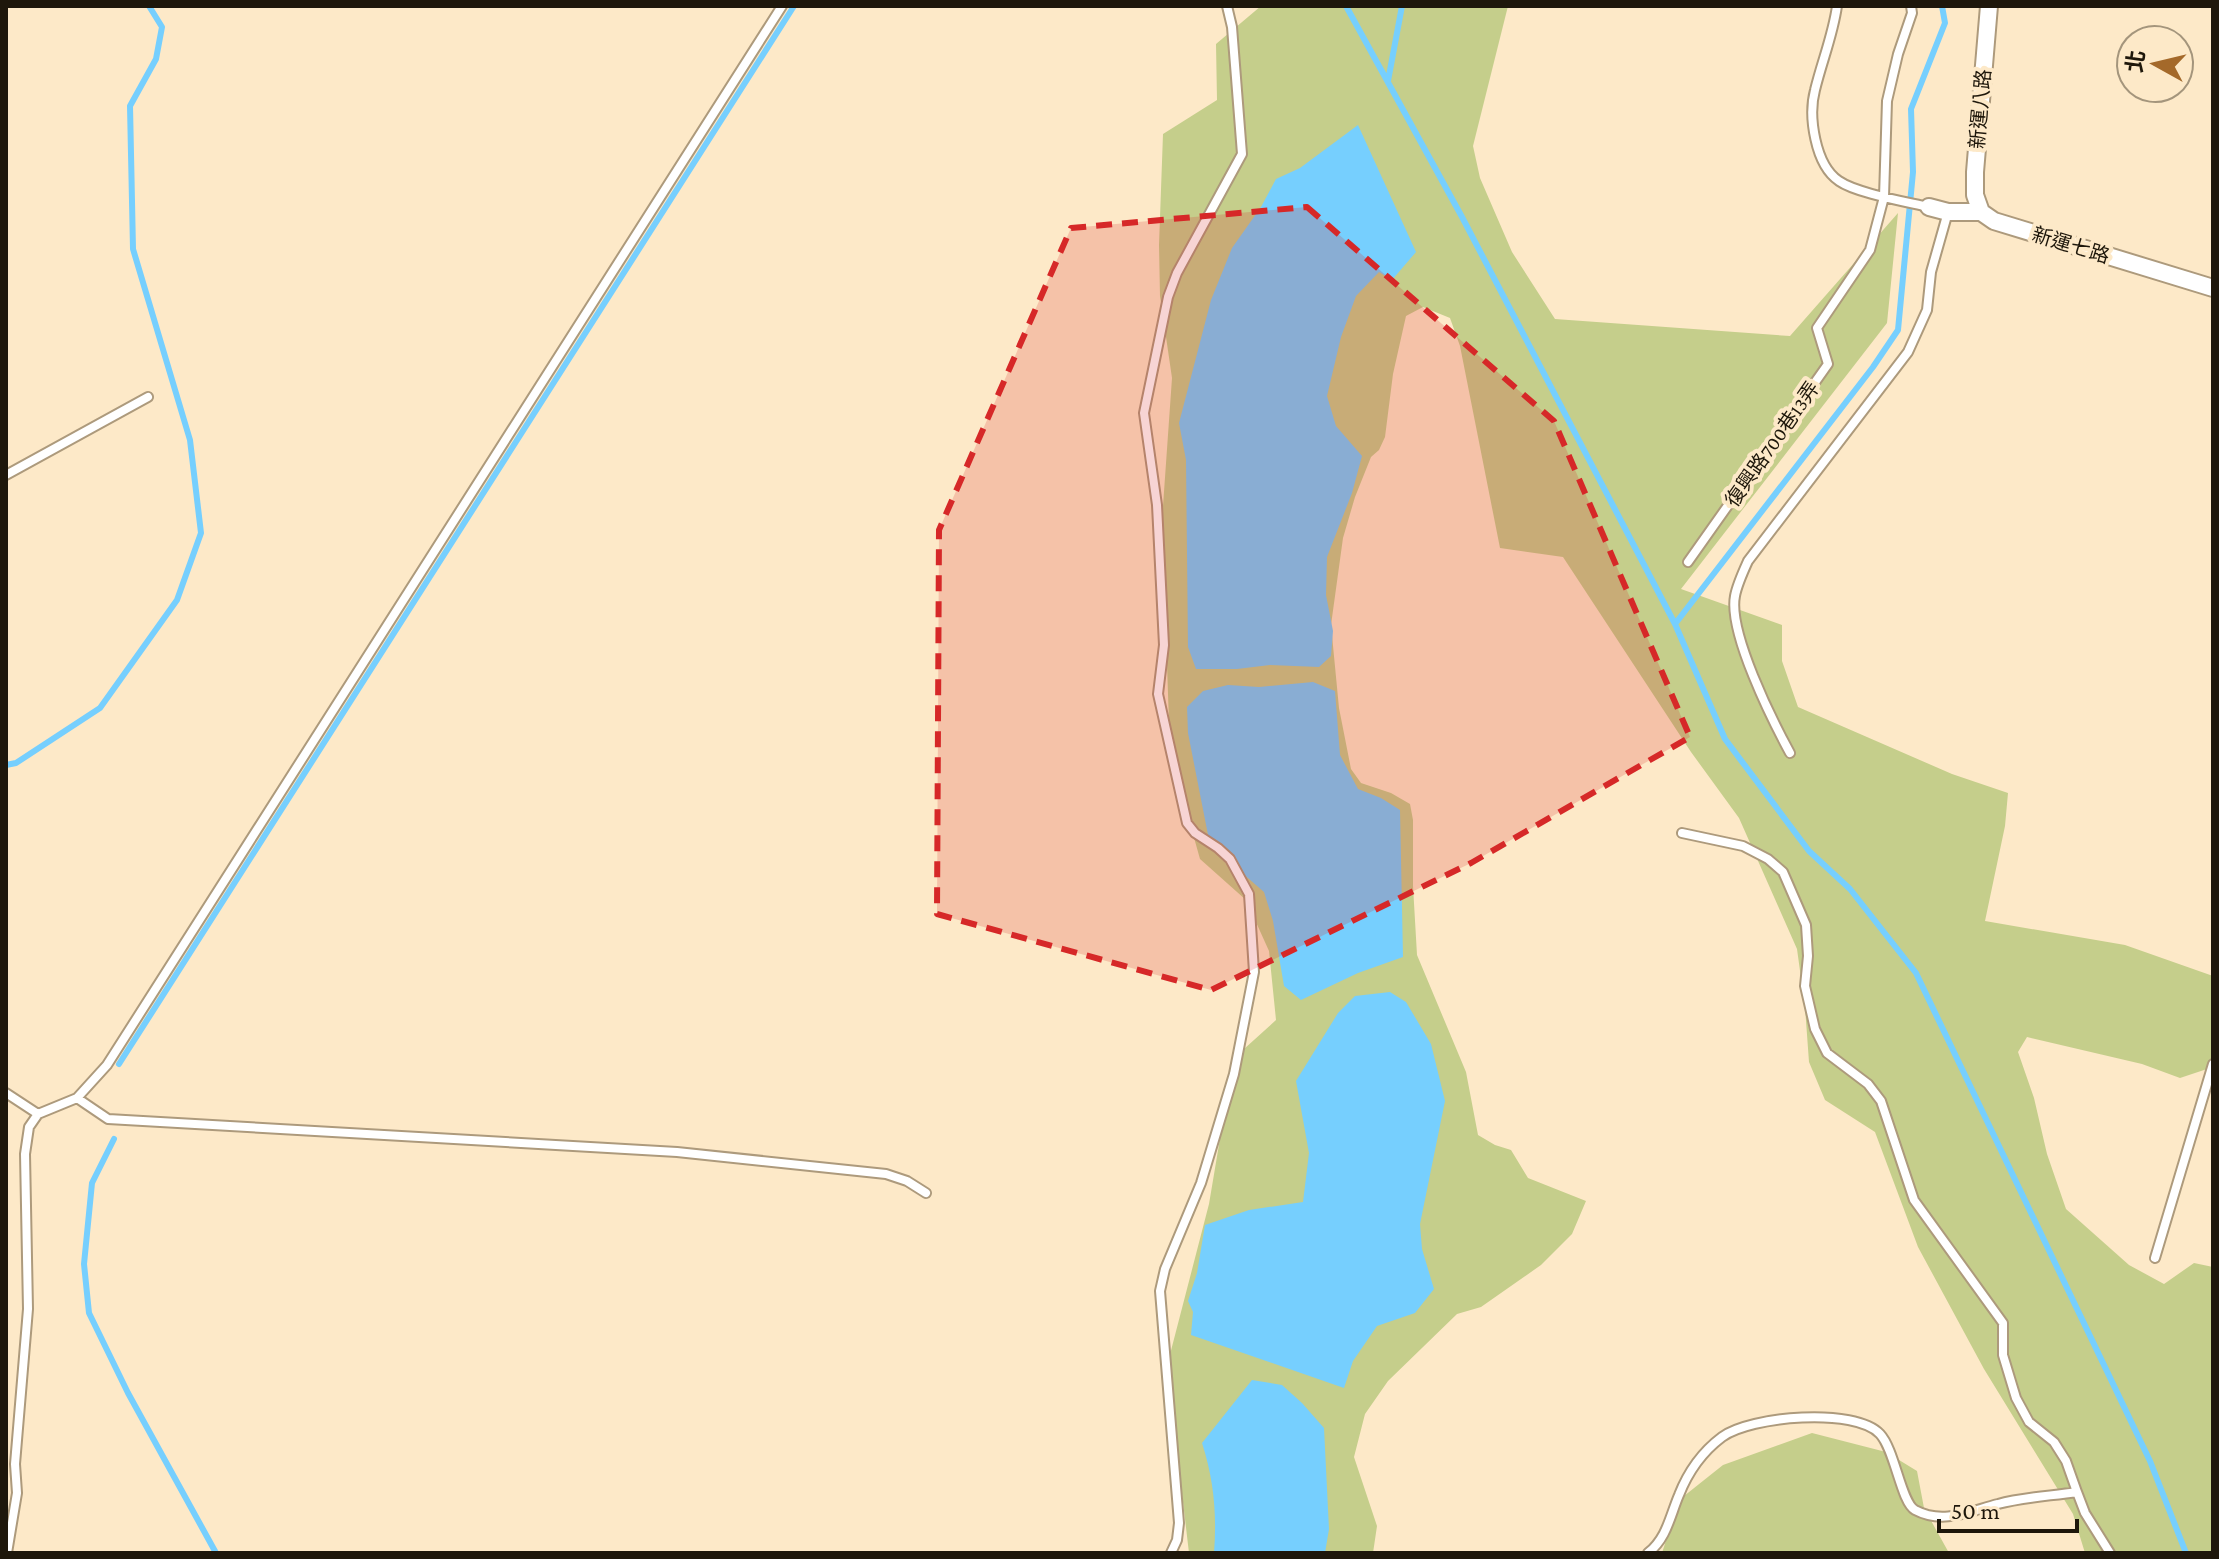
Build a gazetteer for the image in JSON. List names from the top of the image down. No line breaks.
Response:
{"streets":{"street":["新運八路","新運七路"],"lane":["復興路700巷13弄"]},"crossings":[["新運八路","新運七路"]],"scale_bar":"50 m","north":"left"}
